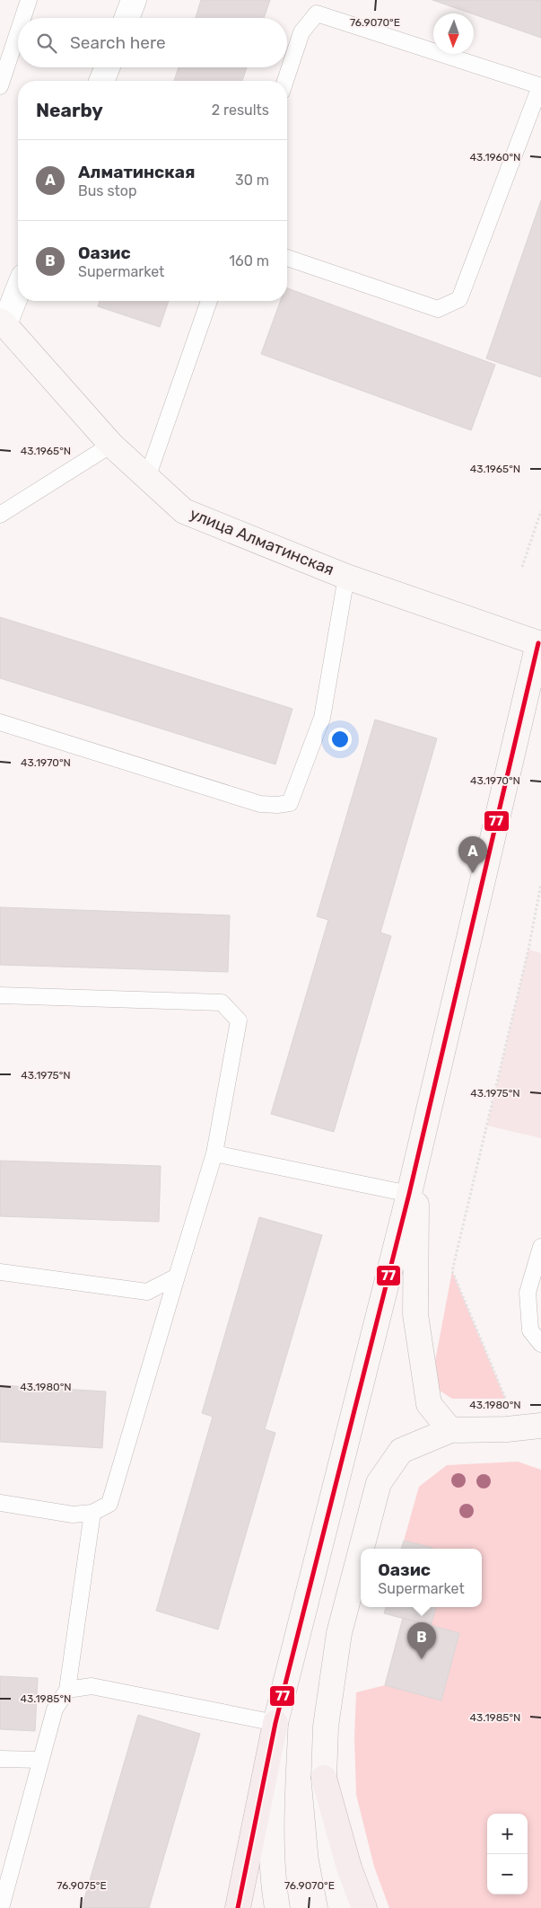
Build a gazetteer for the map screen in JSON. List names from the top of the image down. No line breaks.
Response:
{"streets":{"street":["улица Алматинская"]},"lines":["transit line 77"],"north":"bottom","page":{"search":"Search here","heading":["Nearby","2 results"],"list":[{"mark":"A","name":"Алматинская","note":"Bus stop","value":"30 m"},{"mark":"B","name":"Оазис","note":"Supermarket","value":"160 m"}],"pins":["A","B"],"popup":["Оазис","Supermarket"],"map_buttons":["+","−"]},"coordinates":["76.9070°E","43.1960°N","43.1965°N","43.1970°N","43.1975°N","43.1980°N","43.1985°N","76.9075°E"]}
